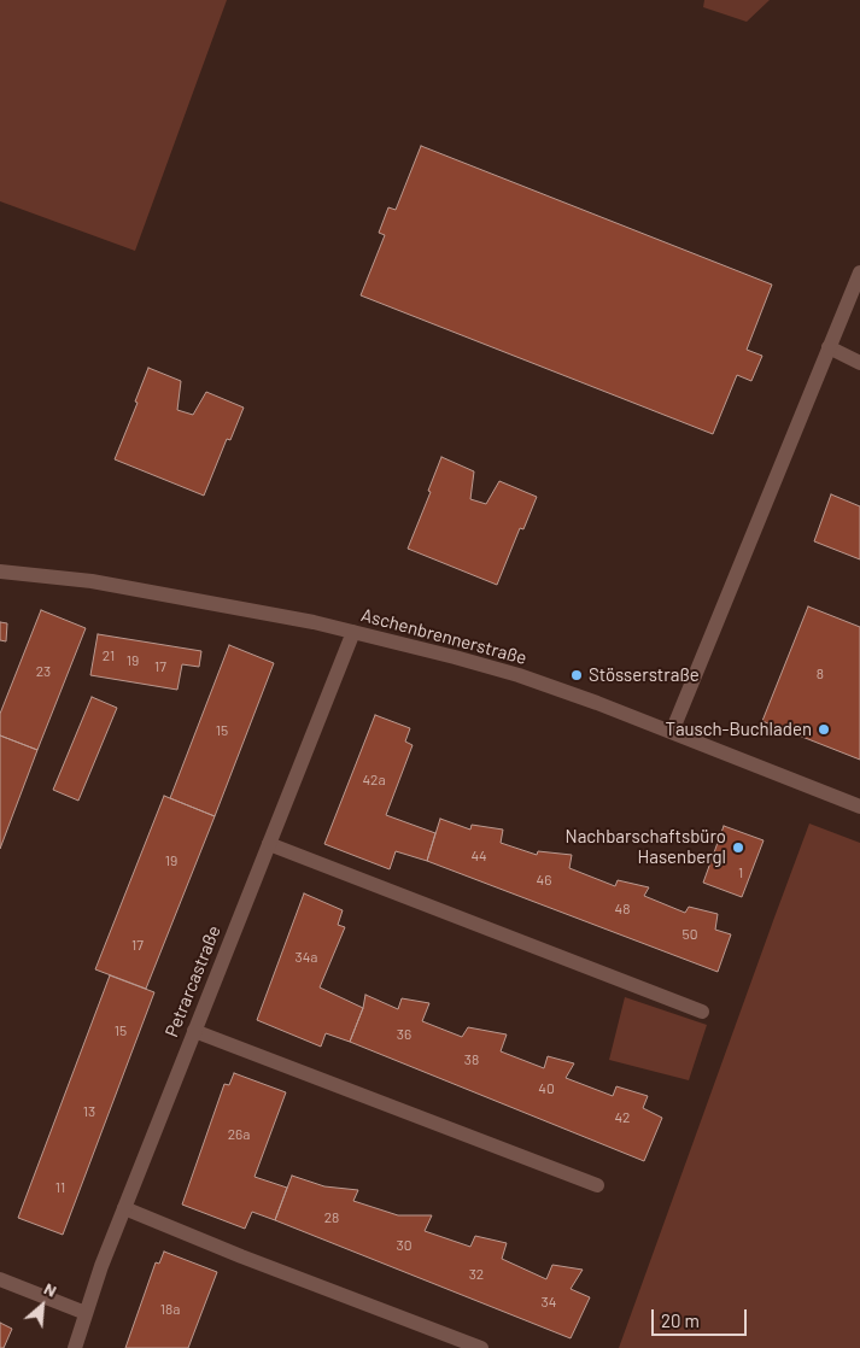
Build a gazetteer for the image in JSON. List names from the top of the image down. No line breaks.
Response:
{"streets":{"street":["Aschenbrennerstraße","Petrarcastraße"]},"crossings":[["Aschenbrennerstraße","Petrarcastraße"]],"places":["Stösserstraße","Tausch-Buchladen","Nachbarschaftsbüro Hasenbergl"],"house_numbers":["21","19","17","23","8","15","42a","44","19","1","46","48","50","17","34a","15","36","38","40","13","42","26a","11","28","30","32","34","18a"],"scale_bar":"20 m","north":"top right"}
